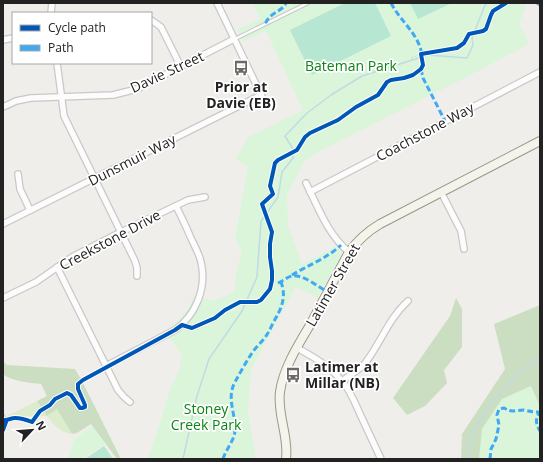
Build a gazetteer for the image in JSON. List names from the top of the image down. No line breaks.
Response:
{"streets":{"street":["Davie Street","Coachstone Way","Dunsmuir Way","Creekstone Drive","Latimer Street"]},"parks":["Bateman Park","Stoney Creek Park"],"places":{"bus stop":["Prior at Davie (EB)","Latimer at Millar (NB)"]},"legend":["Cycle path","Path"],"north":"top right"}
